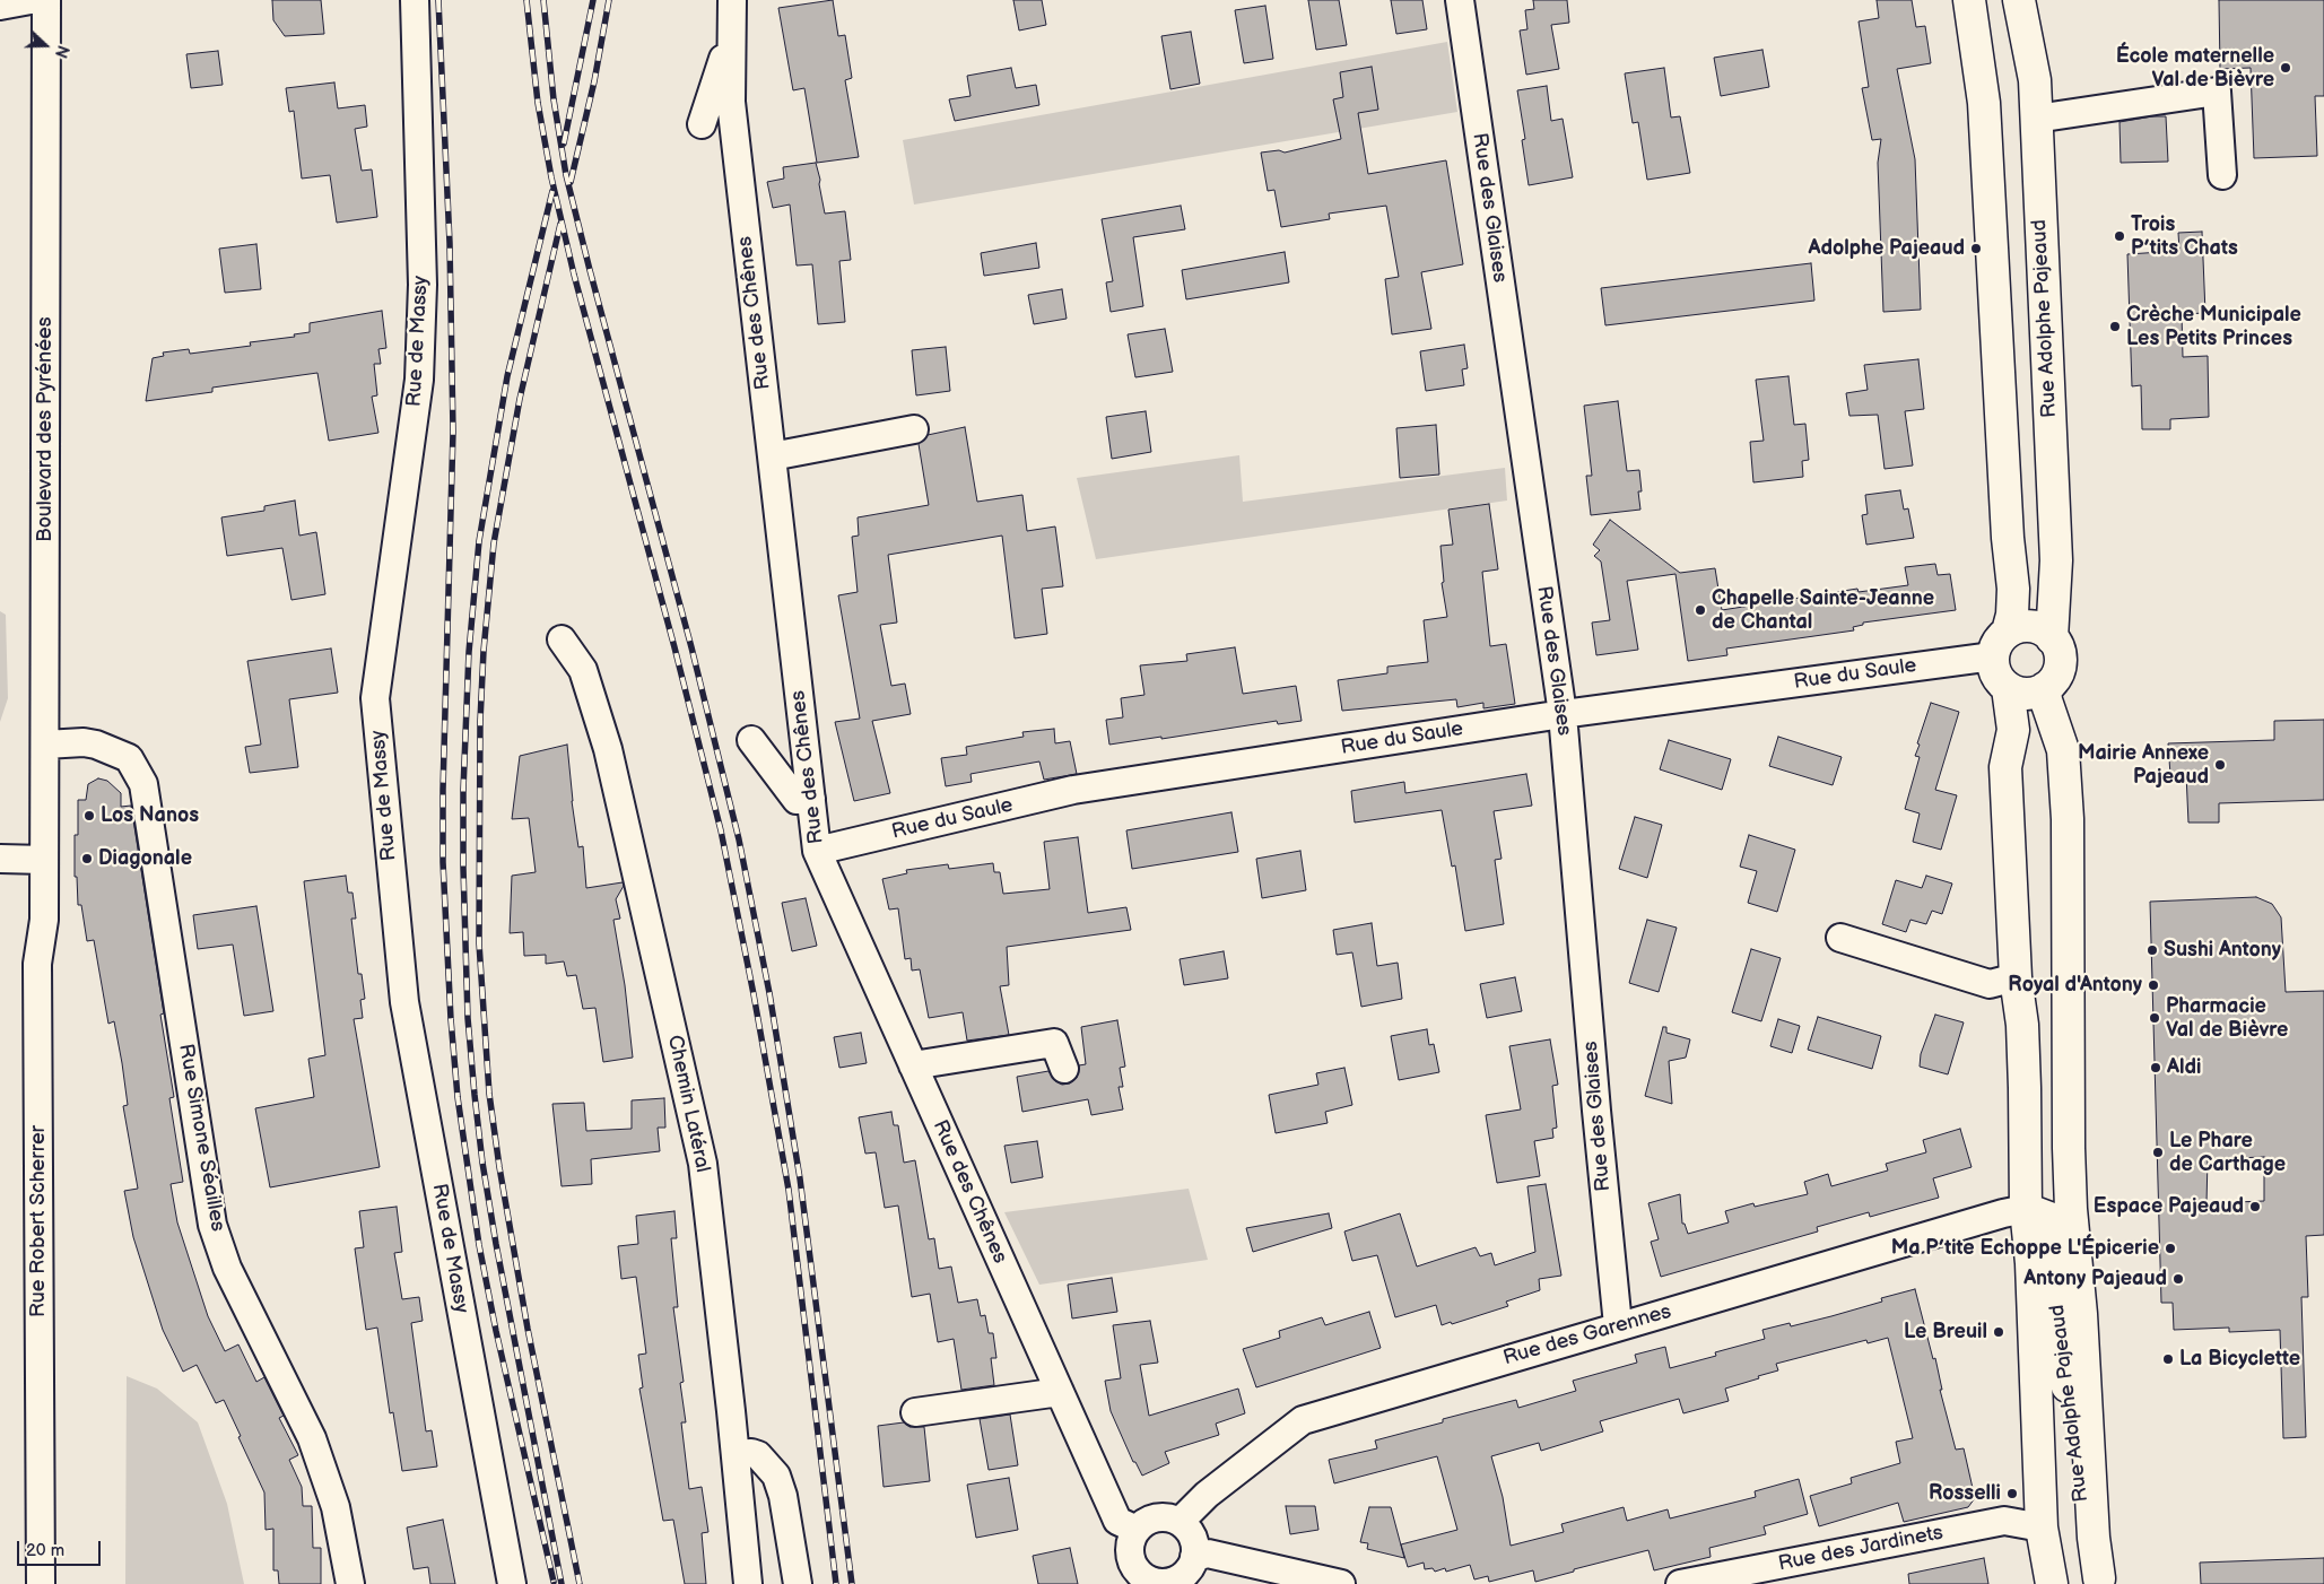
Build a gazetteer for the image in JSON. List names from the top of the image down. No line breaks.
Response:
{"streets":{"main road":["Rue Adolphe Pajeaud"],"street":["Rue des Glaises","Rue des Chênes","Rue de Massy","Boulevard des Pyrénées","Rue du Saule","Chemin Latéral","Rue Simone Séailles","Rue Robert Scherrer","Rue des Garennes","Rue des Jardinets"]},"crossings":[["Rue des Glaises","Rue du Saule"],["Rue des Glaises","Rue des Garennes"],["Rue des Chênes","Rue du Saule"],["Rue des Chênes","Rue des Garennes"],["Rue Adolphe Pajeaud","Rue du Saule"],["Rue Adolphe Pajeaud","Rue des Garennes"],["Rue Adolphe Pajeaud","Rue des Jardinets"],["Boulevard des Pyrénées","Rue Simone Séailles"],["Boulevard des Pyrénées","Rue Robert Scherrer"]],"places":["École maternelle Val de Bièvre","Trois P’tits Chats","Adolphe Pajeaud","Crèche Municipale Les Petits Princes","Chapelle Sainte-Jeanne de Chantal","Mairie Annexe Pajeaud","Los Nanos","Diagonale","Sushi Antony","Royal d'Antony","Pharmacie Val de Bièvre","Aldi","Le Phare de Carthage","Espace Pajeaud","Ma P’tite Echoppe L'Épicerie","Antony Pajeaud","Le Breuil","La Bicyclette","Rosselli"],"scale_bar":"20 m","north":"right"}
